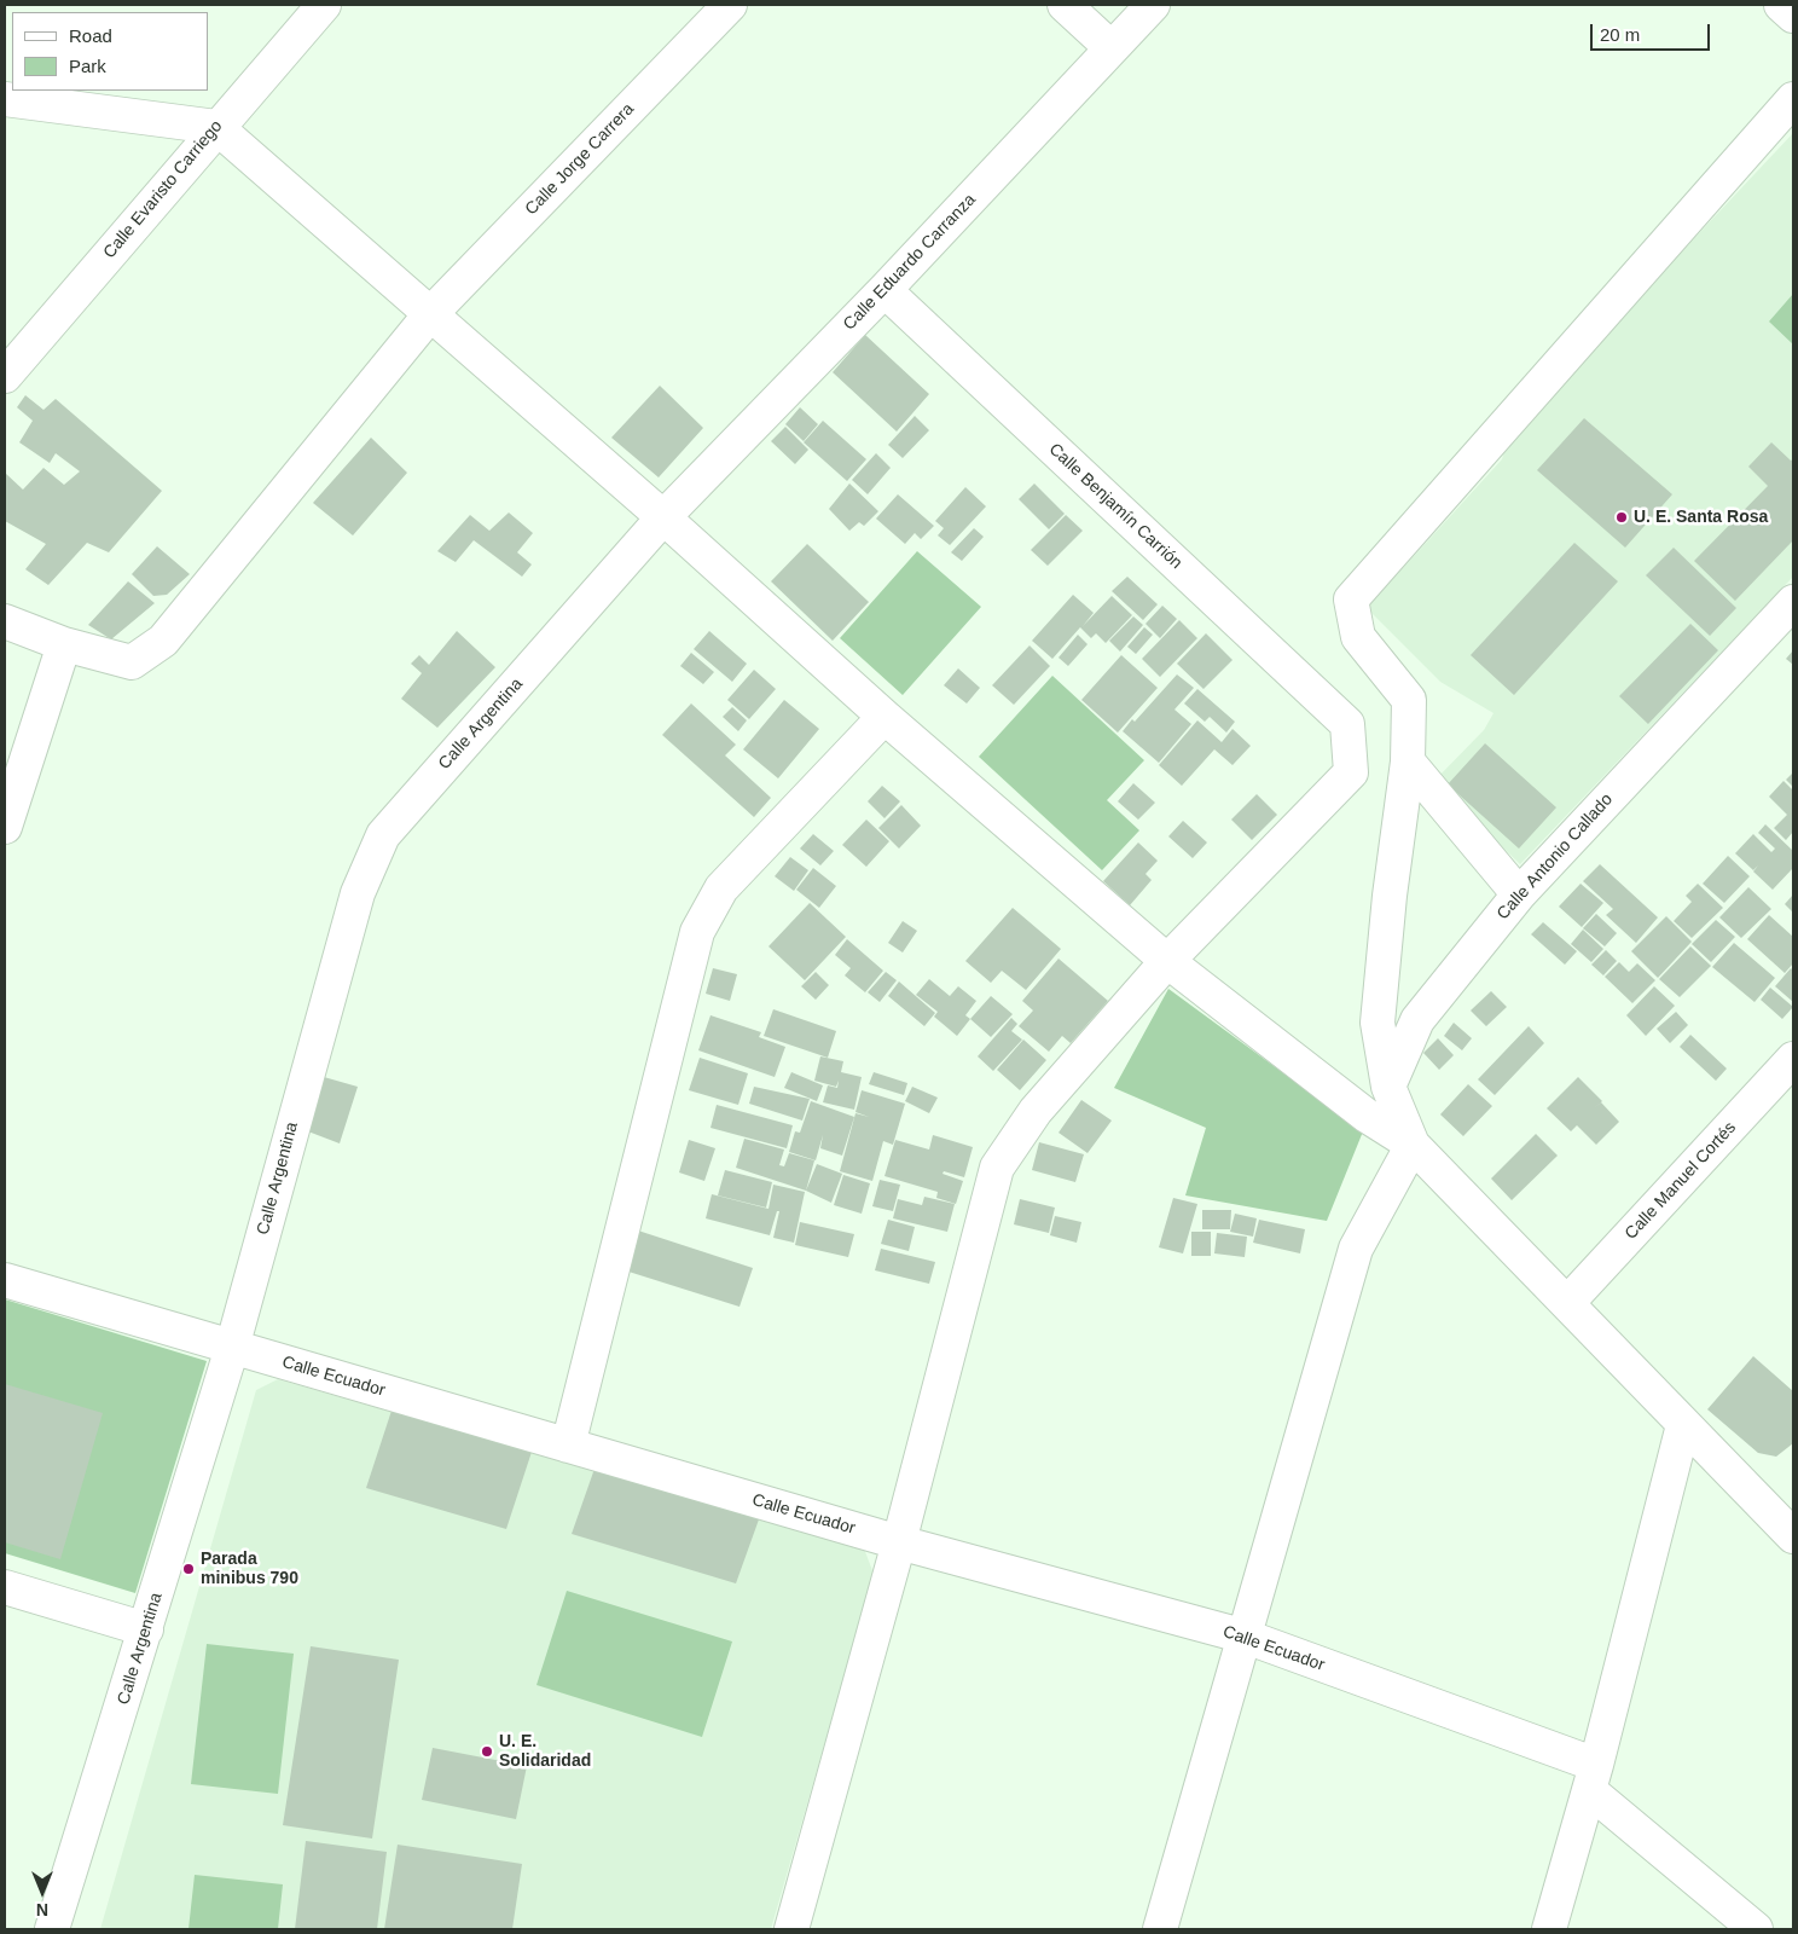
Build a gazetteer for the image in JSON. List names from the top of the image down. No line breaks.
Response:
{"streets":{"street":["Calle Jorge Carrera","Calle Evaristo Carriego","Calle Eduardo Carranza","Calle Benjamín Carrión","Calle Argentina","Calle Antonio Callado","Calle Manuel Cortés","Calle Ecuador"]},"crossings":[["Calle Eduardo Carranza","Calle Benjamín Carrión"],["Calle Eduardo Carranza","Calle Argentina"],["Calle Argentina","Calle Ecuador"]],"places":["U. E. Santa Rosa","Parada minibus 790","U. E. Solidaridad"],"legend":["Road","Park"],"scale_bar":"20 m","north":"bottom"}
